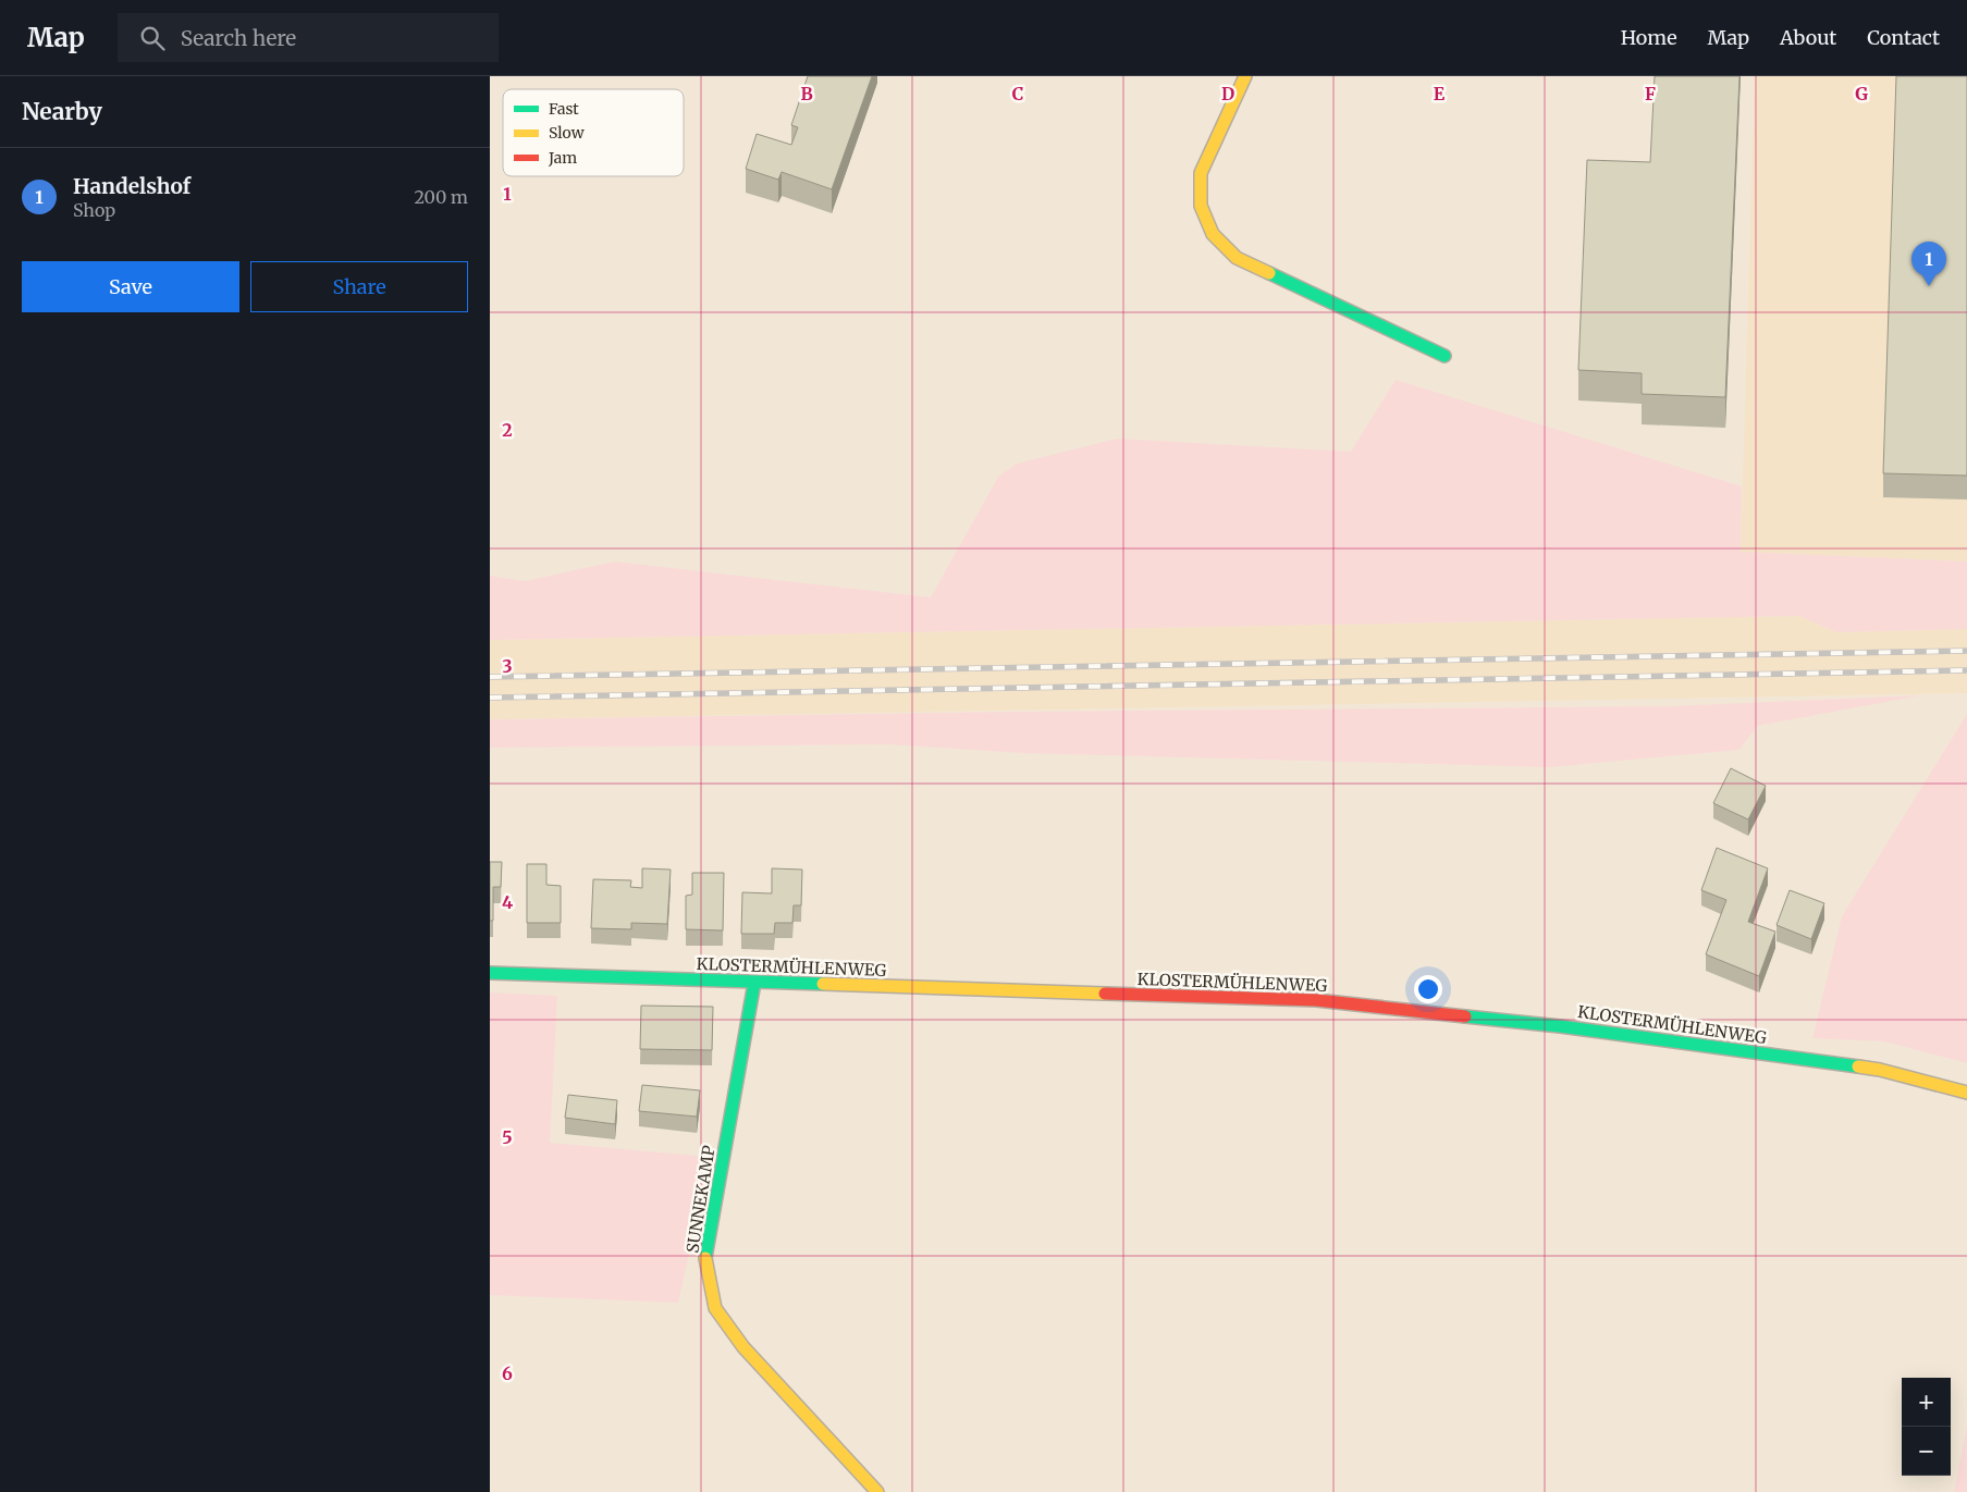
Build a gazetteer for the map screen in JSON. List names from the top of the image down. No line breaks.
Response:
{"streets":{"street":["KLOSTERMÜHLENWEG","SUNNEKAMP"]},"crossings":[["KLOSTERMÜHLENWEG","SUNNEKAMP"]],"legend":["Fast","Slow","Jam"],"page":{"header":"Map","search":"Search here","nav":["Home","Map","About","Contact"],"heading":"Nearby","list":[{"mark":"1","name":"Handelshof","note":"Shop","value":"200 m"}],"pins":"1","buttons":["Save","Share"],"map_buttons":["+","−"]},"grid":{"columns":["B","C","D","E","F","G"],"rows":["1","2","3","4","5","6"]}}
